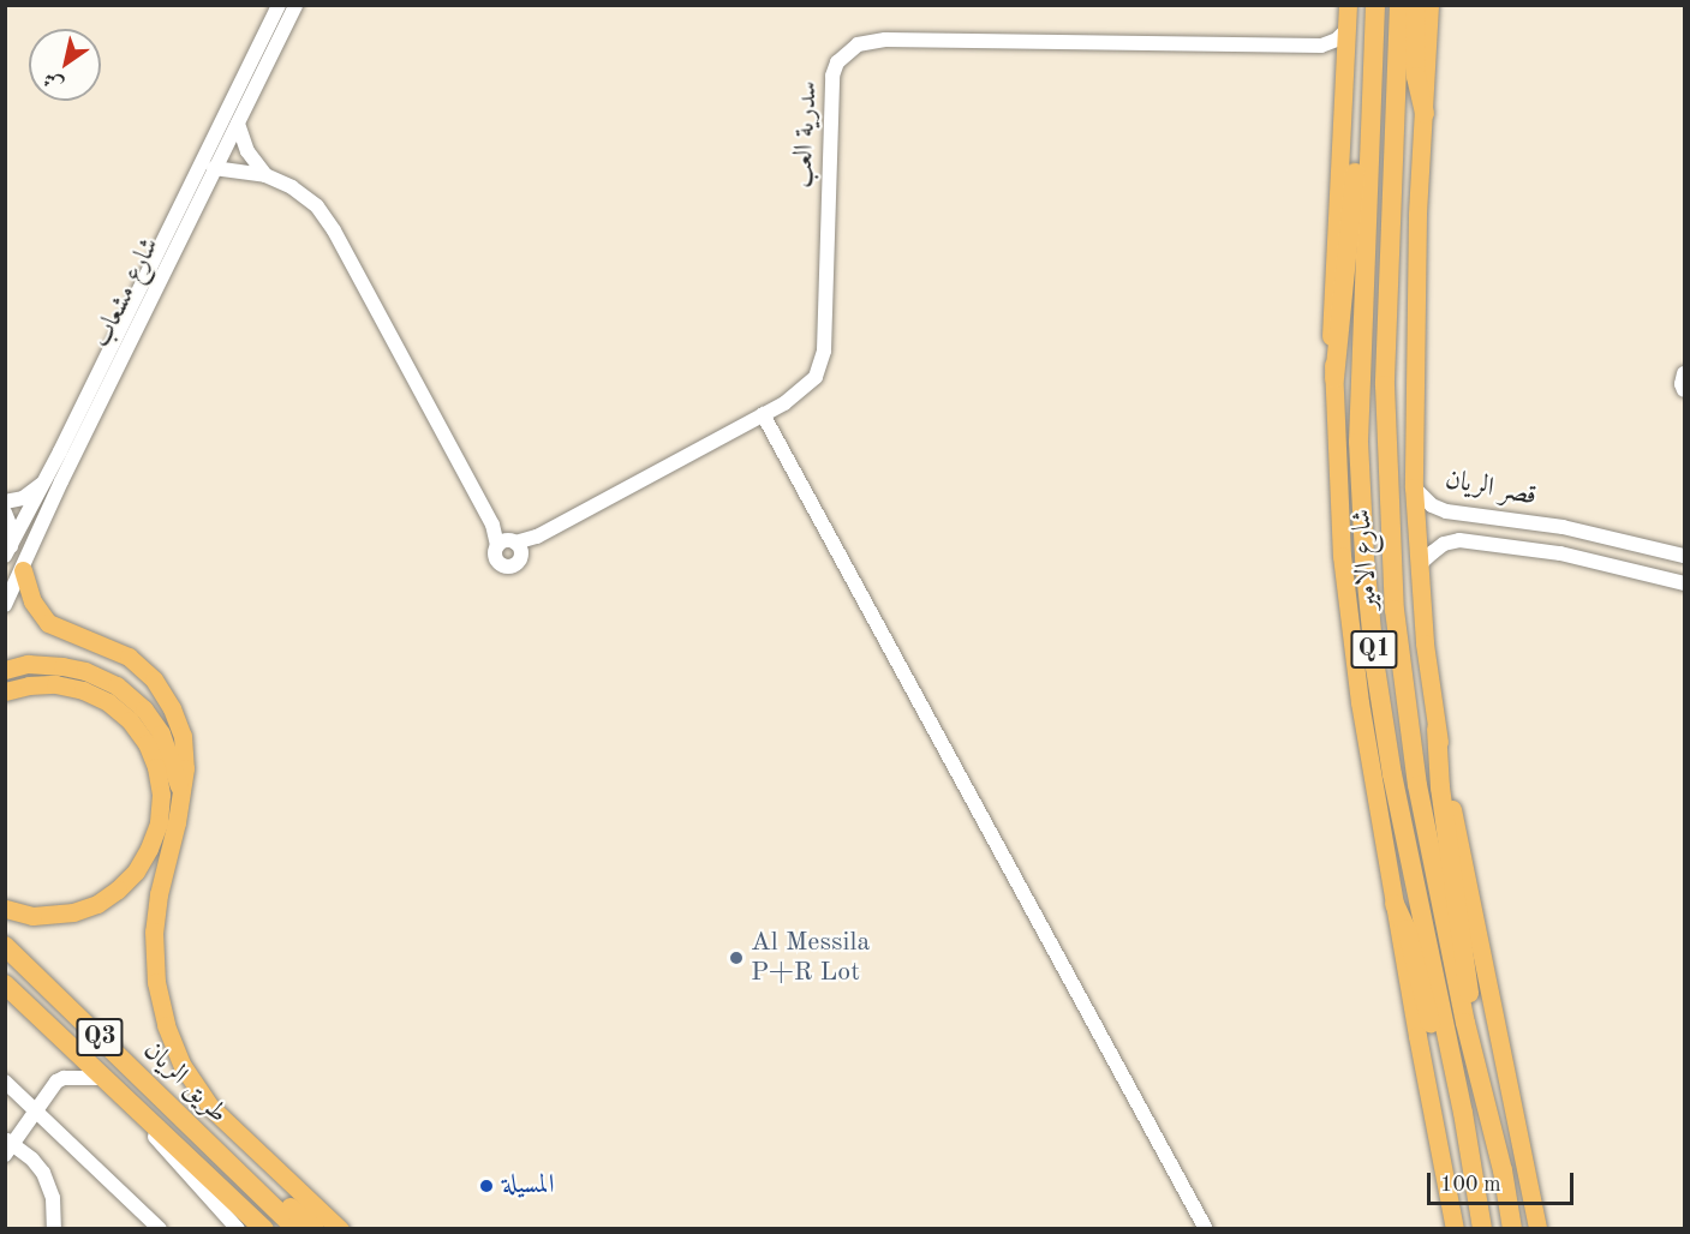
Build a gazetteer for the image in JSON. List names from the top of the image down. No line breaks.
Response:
{"streets":{"highway":["شارع الامير","Q1","Q3","طريق الريان"],"street":["سدرية العب","شارع مشعاب","قصر الريان"]},"crossings":[["قصر الريان","شارع الامير"]],"places":["Al Messila P+R Lot","المسيلة"],"scale_bar":"100 m","north":"bottom left"}
